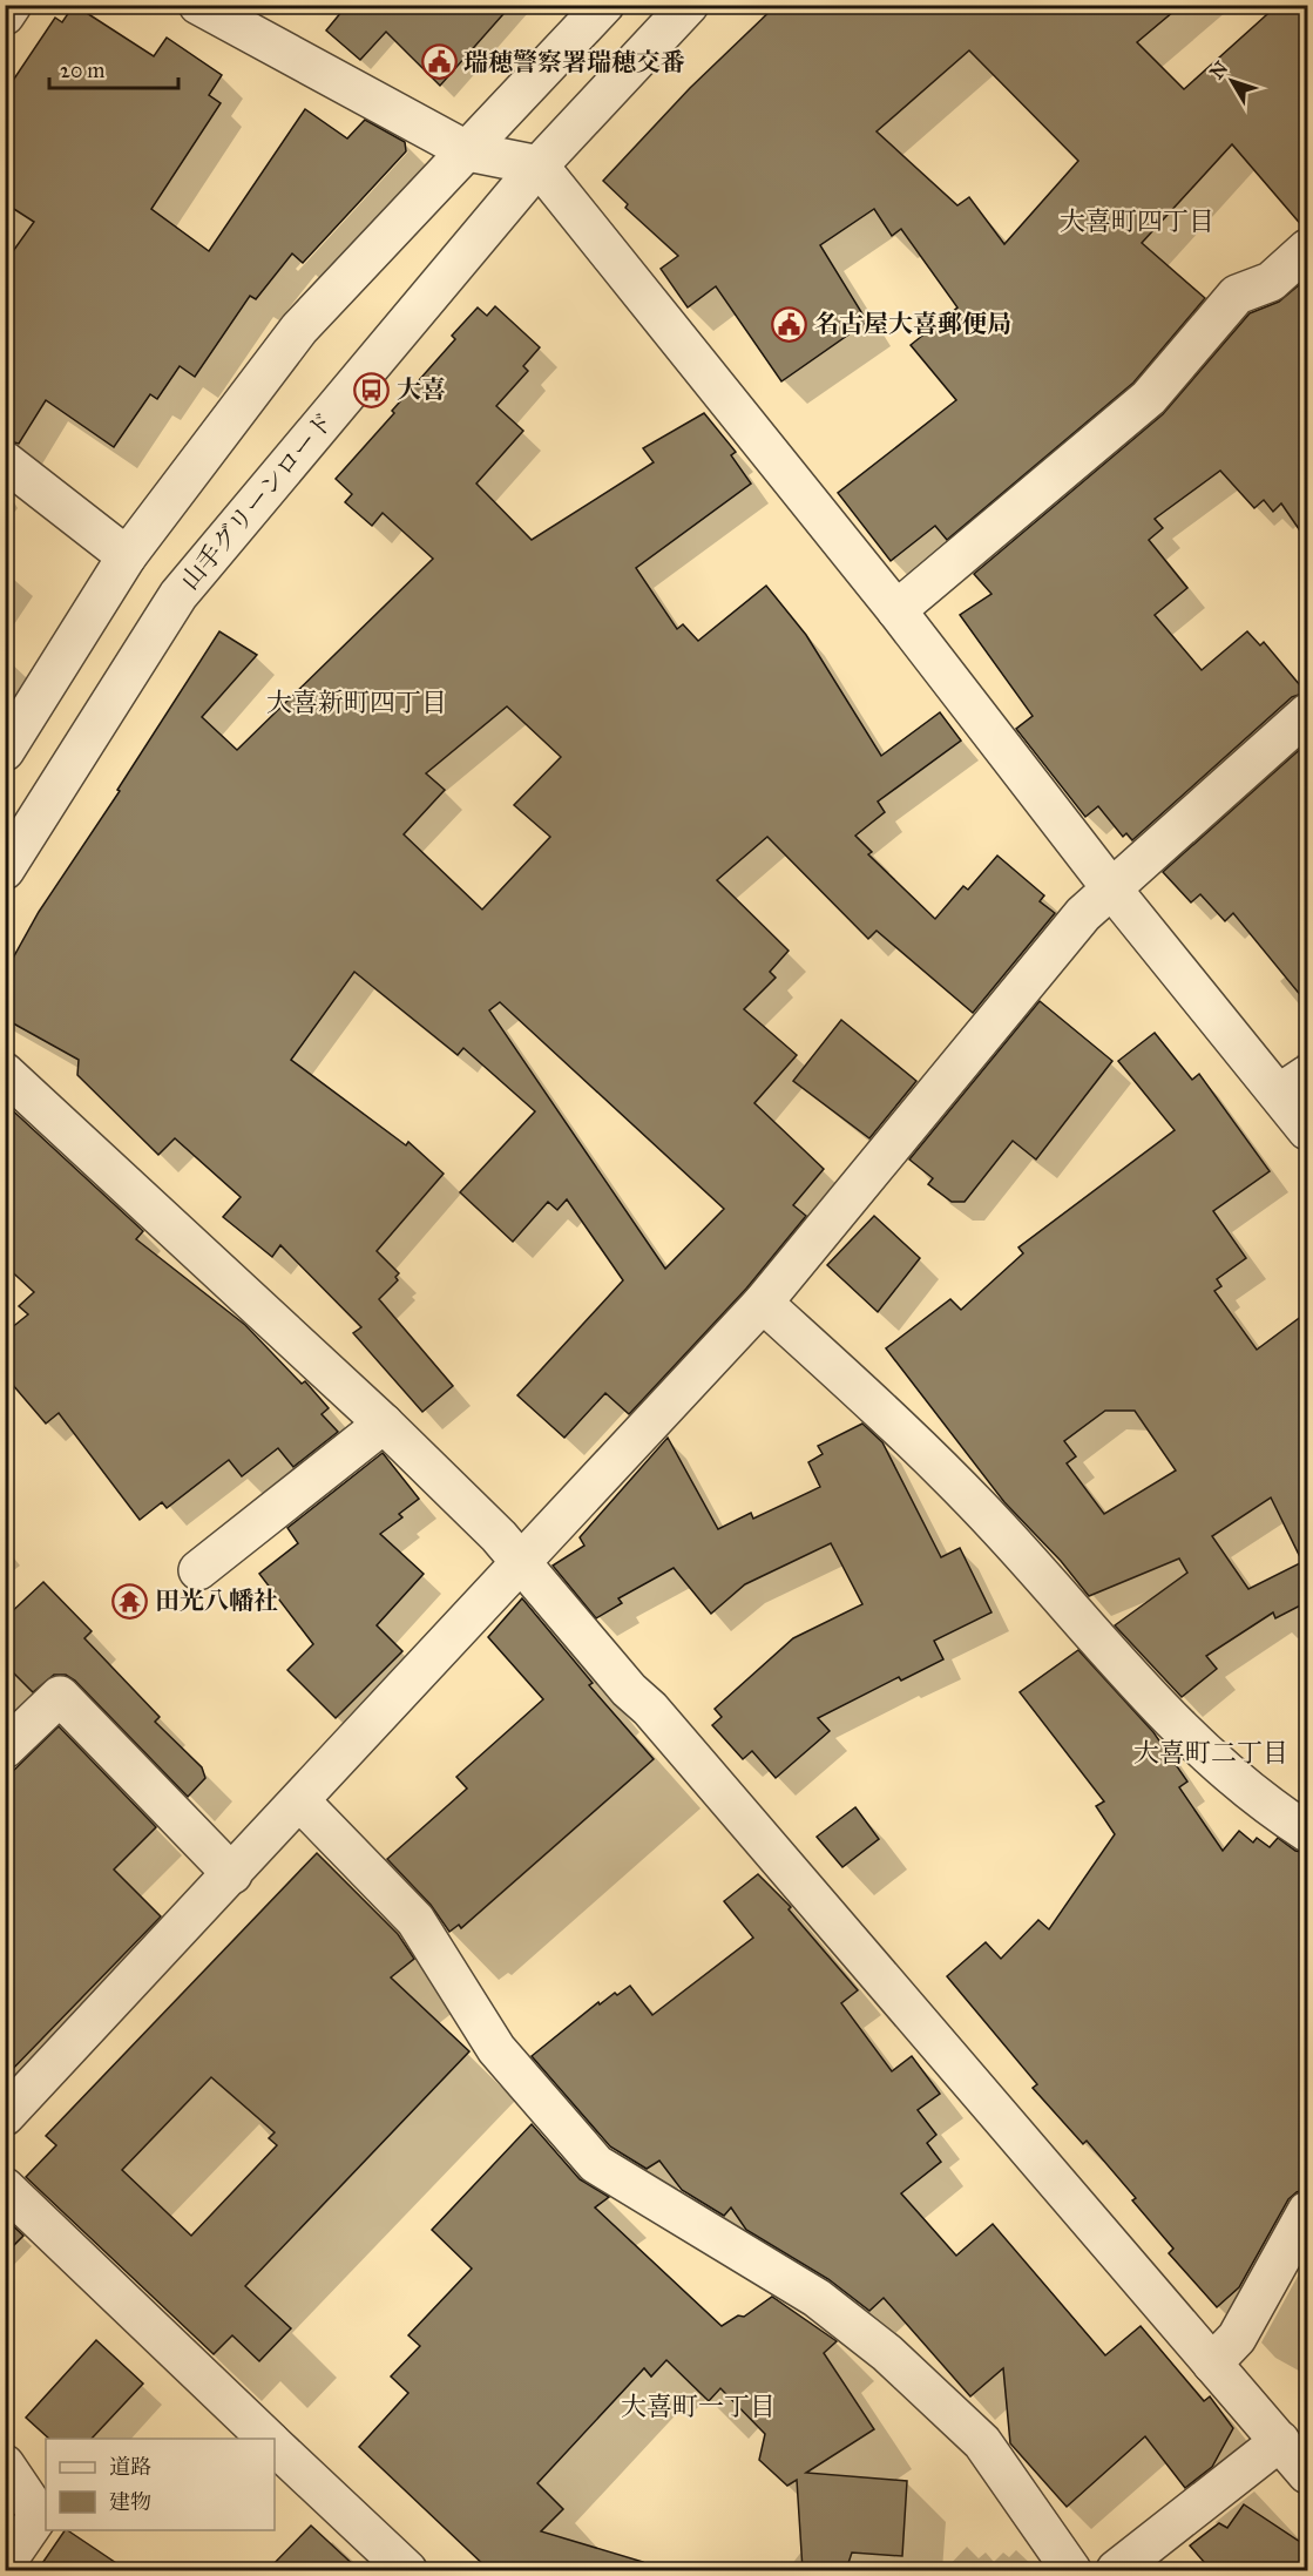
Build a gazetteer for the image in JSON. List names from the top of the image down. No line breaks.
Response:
{"streets":{"street":["山手グリーンロード"]},"districts":["大喜町四丁目","大喜新町四丁目","大喜町二丁目","大喜町一丁目"],"places":{"public building":["瑞穂警察署瑞穂交番","名古屋大喜郵便局"],"bus stop":["大喜"],"temple":["田光八幡社"]},"legend":["道路","建物"],"scale_bar":"20 m","north":"top left"}
